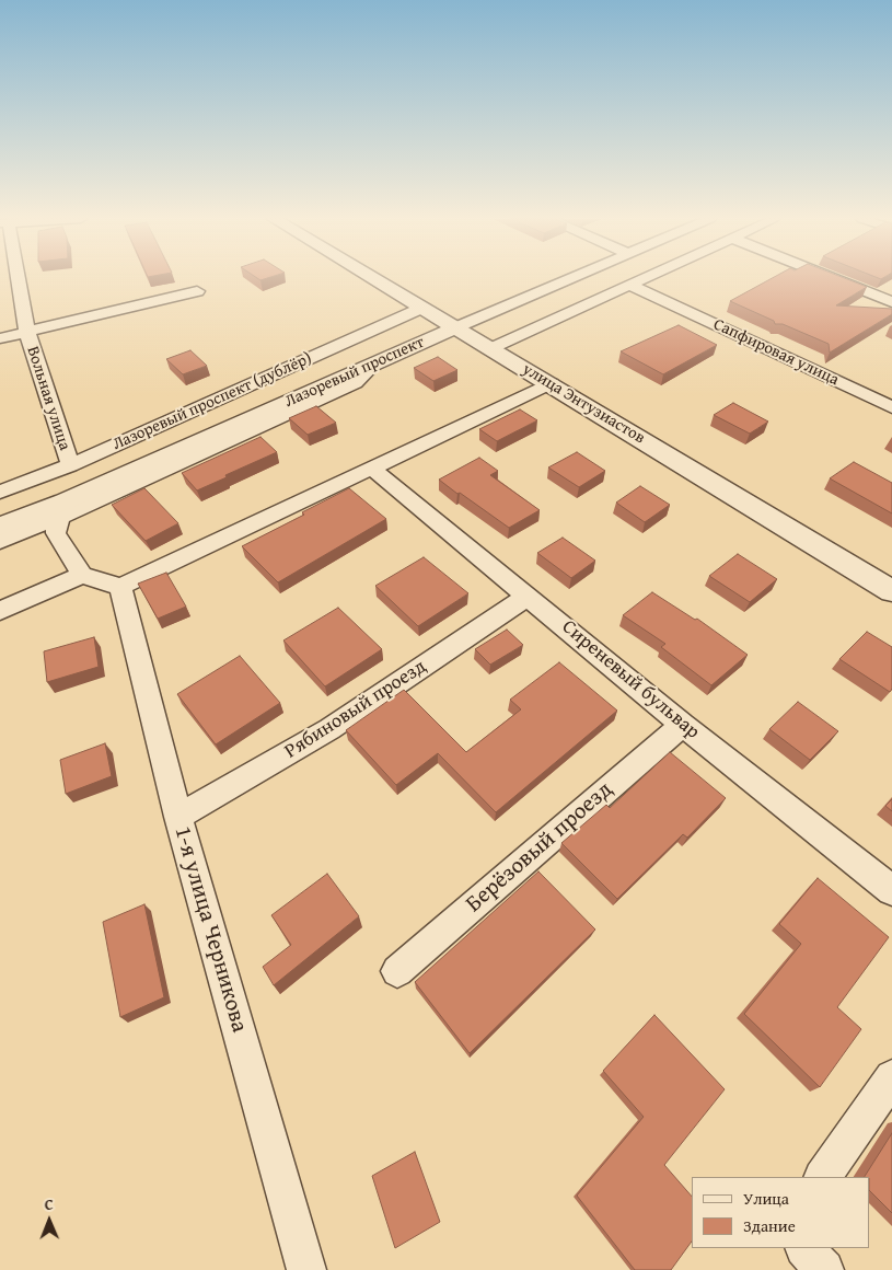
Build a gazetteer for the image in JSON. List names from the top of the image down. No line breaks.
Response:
{"streets":{"street":["Сапфировая улица","Лазоревый проспект","Вольная улица","Лазоревый проспект (дублёр)","улица Энтузиастов","Сиреневый бульвар","Рябиновый проезд","Берёзовый проезд","1-я улица Черникова"]},"crossings":[["Лазоревый проспект","улица Энтузиастов"],["Вольная улица","Лазоревый проспект (дублёр)"],["Лазоревый проспект (дублёр)","улица Энтузиастов"],["Сиреневый бульвар","Рябиновый проезд"],["Сиреневый бульвар","Берёзовый проезд"],["Рябиновый проезд","1-я улица Черникова"]],"legend":["Улица","Здание"],"north":"top"}
